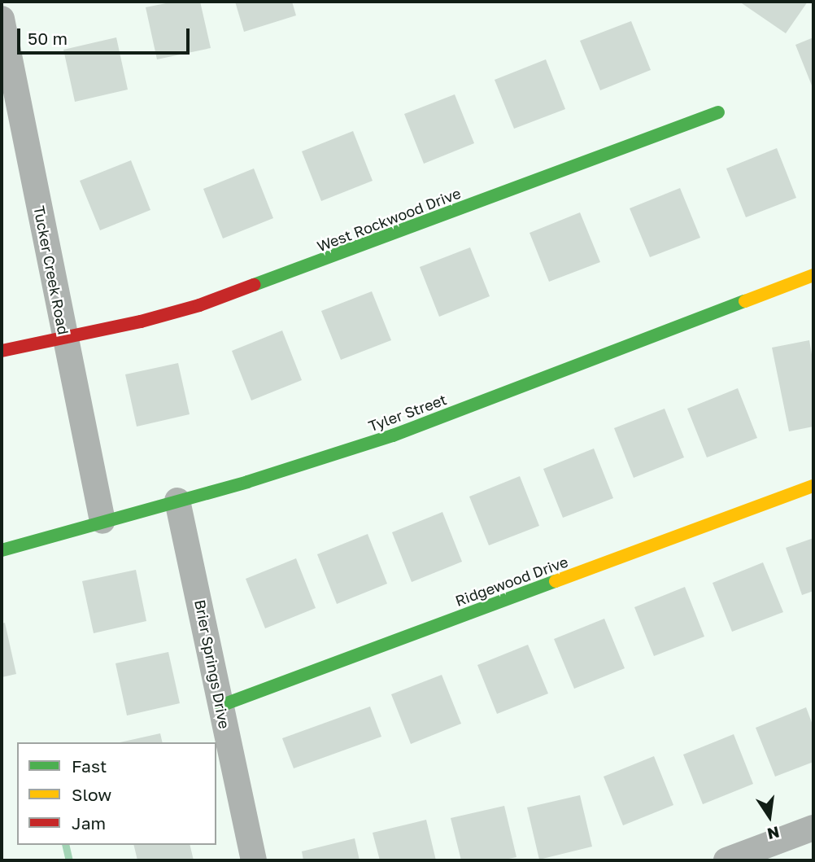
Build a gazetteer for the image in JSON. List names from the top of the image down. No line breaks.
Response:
{"streets":{"street":["West Rockwood Drive","Tucker Creek Road","Tyler Street","Ridgewood Drive","Brier Springs Drive"]},"crossings":[["West Rockwood Drive","Tucker Creek Road"],["Tucker Creek Road","Tyler Street"],["Tyler Street","Brier Springs Drive"],["Ridgewood Drive","Brier Springs Drive"]],"legend":["Fast","Slow","Jam"],"scale_bar":"50 m","north":"bottom"}
